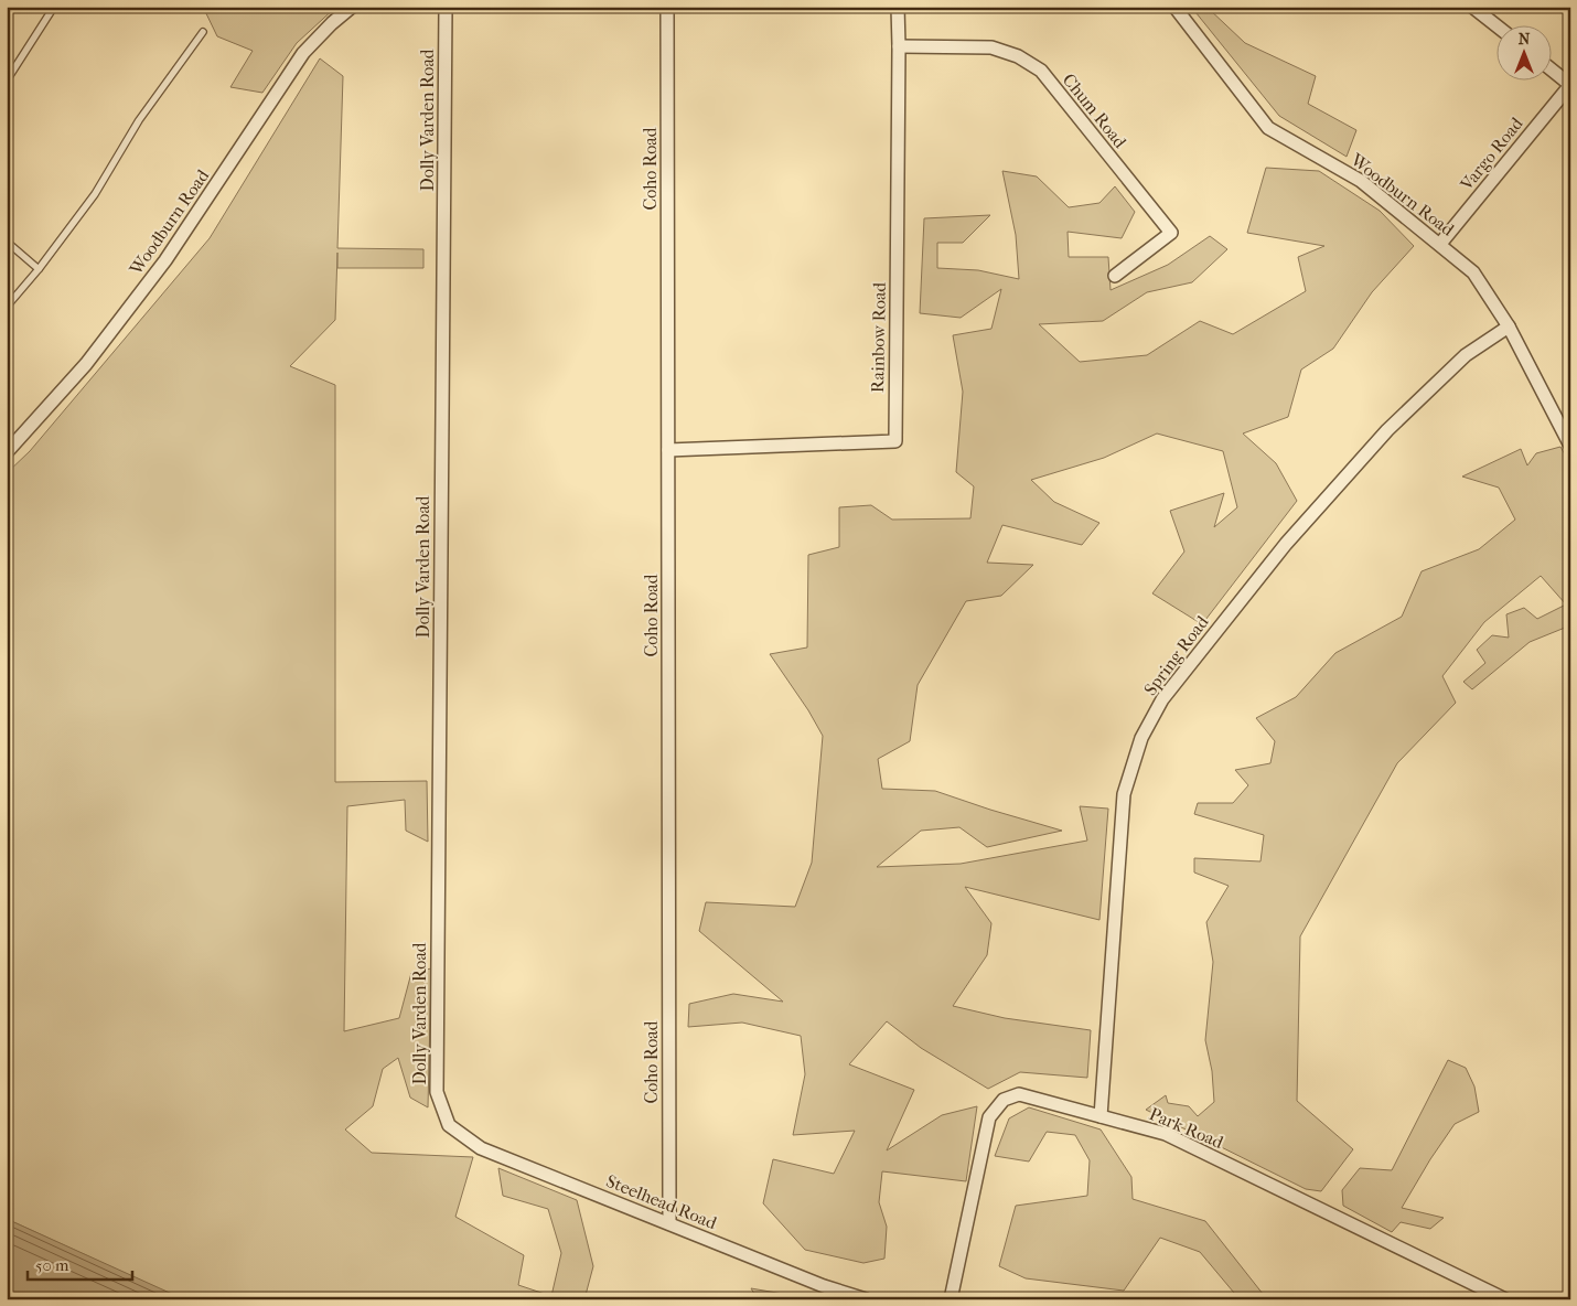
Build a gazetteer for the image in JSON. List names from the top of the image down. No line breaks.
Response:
{"streets":{"street":["Chum Road","Dolly Varden Road","Vargo Road","Coho Road","Woodburn Road","Rainbow Road","Spring Road","Park Road","Steelhead Road"]},"crossings":[["Chum Road","Rainbow Road"],["Dolly Varden Road","Steelhead Road"],["Vargo Road","Woodburn Road"],["Coho Road","Rainbow Road"],["Coho Road","Steelhead Road"],["Woodburn Road","Spring Road"],["Spring Road","Park Road"]],"scale_bar":"50 m","north":"top"}
